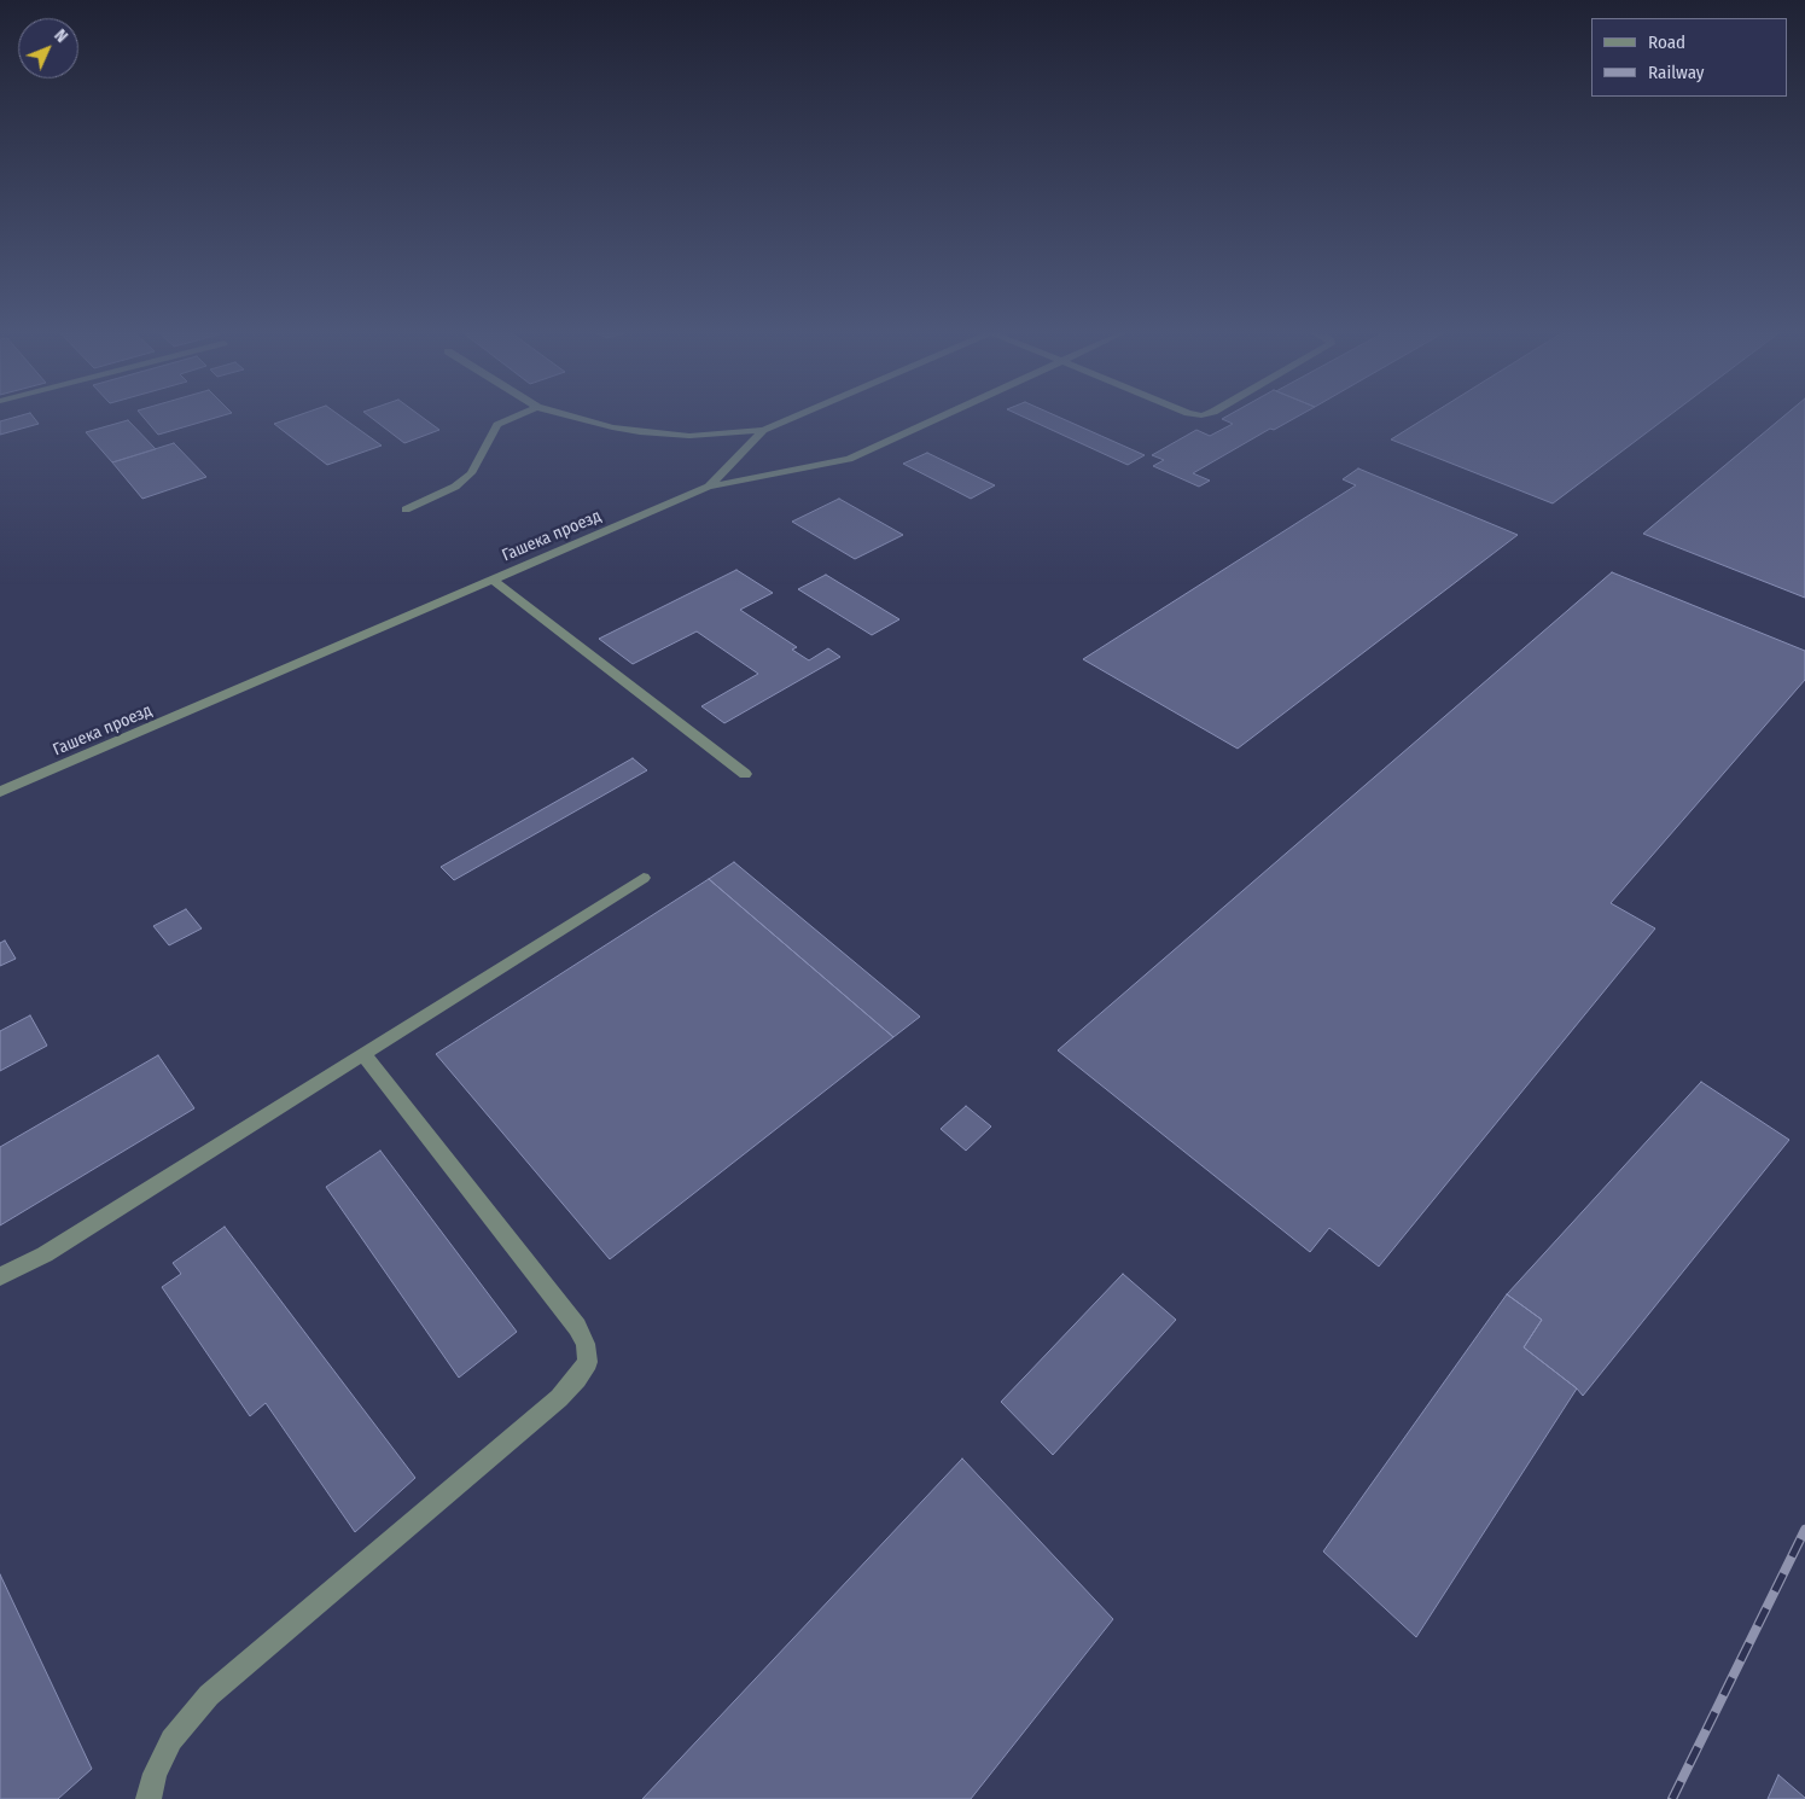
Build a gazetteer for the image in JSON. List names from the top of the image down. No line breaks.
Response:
{"streets":{"street":["Гашека проезд"]},"legend":["Road","Railway"],"north":"top right"}
